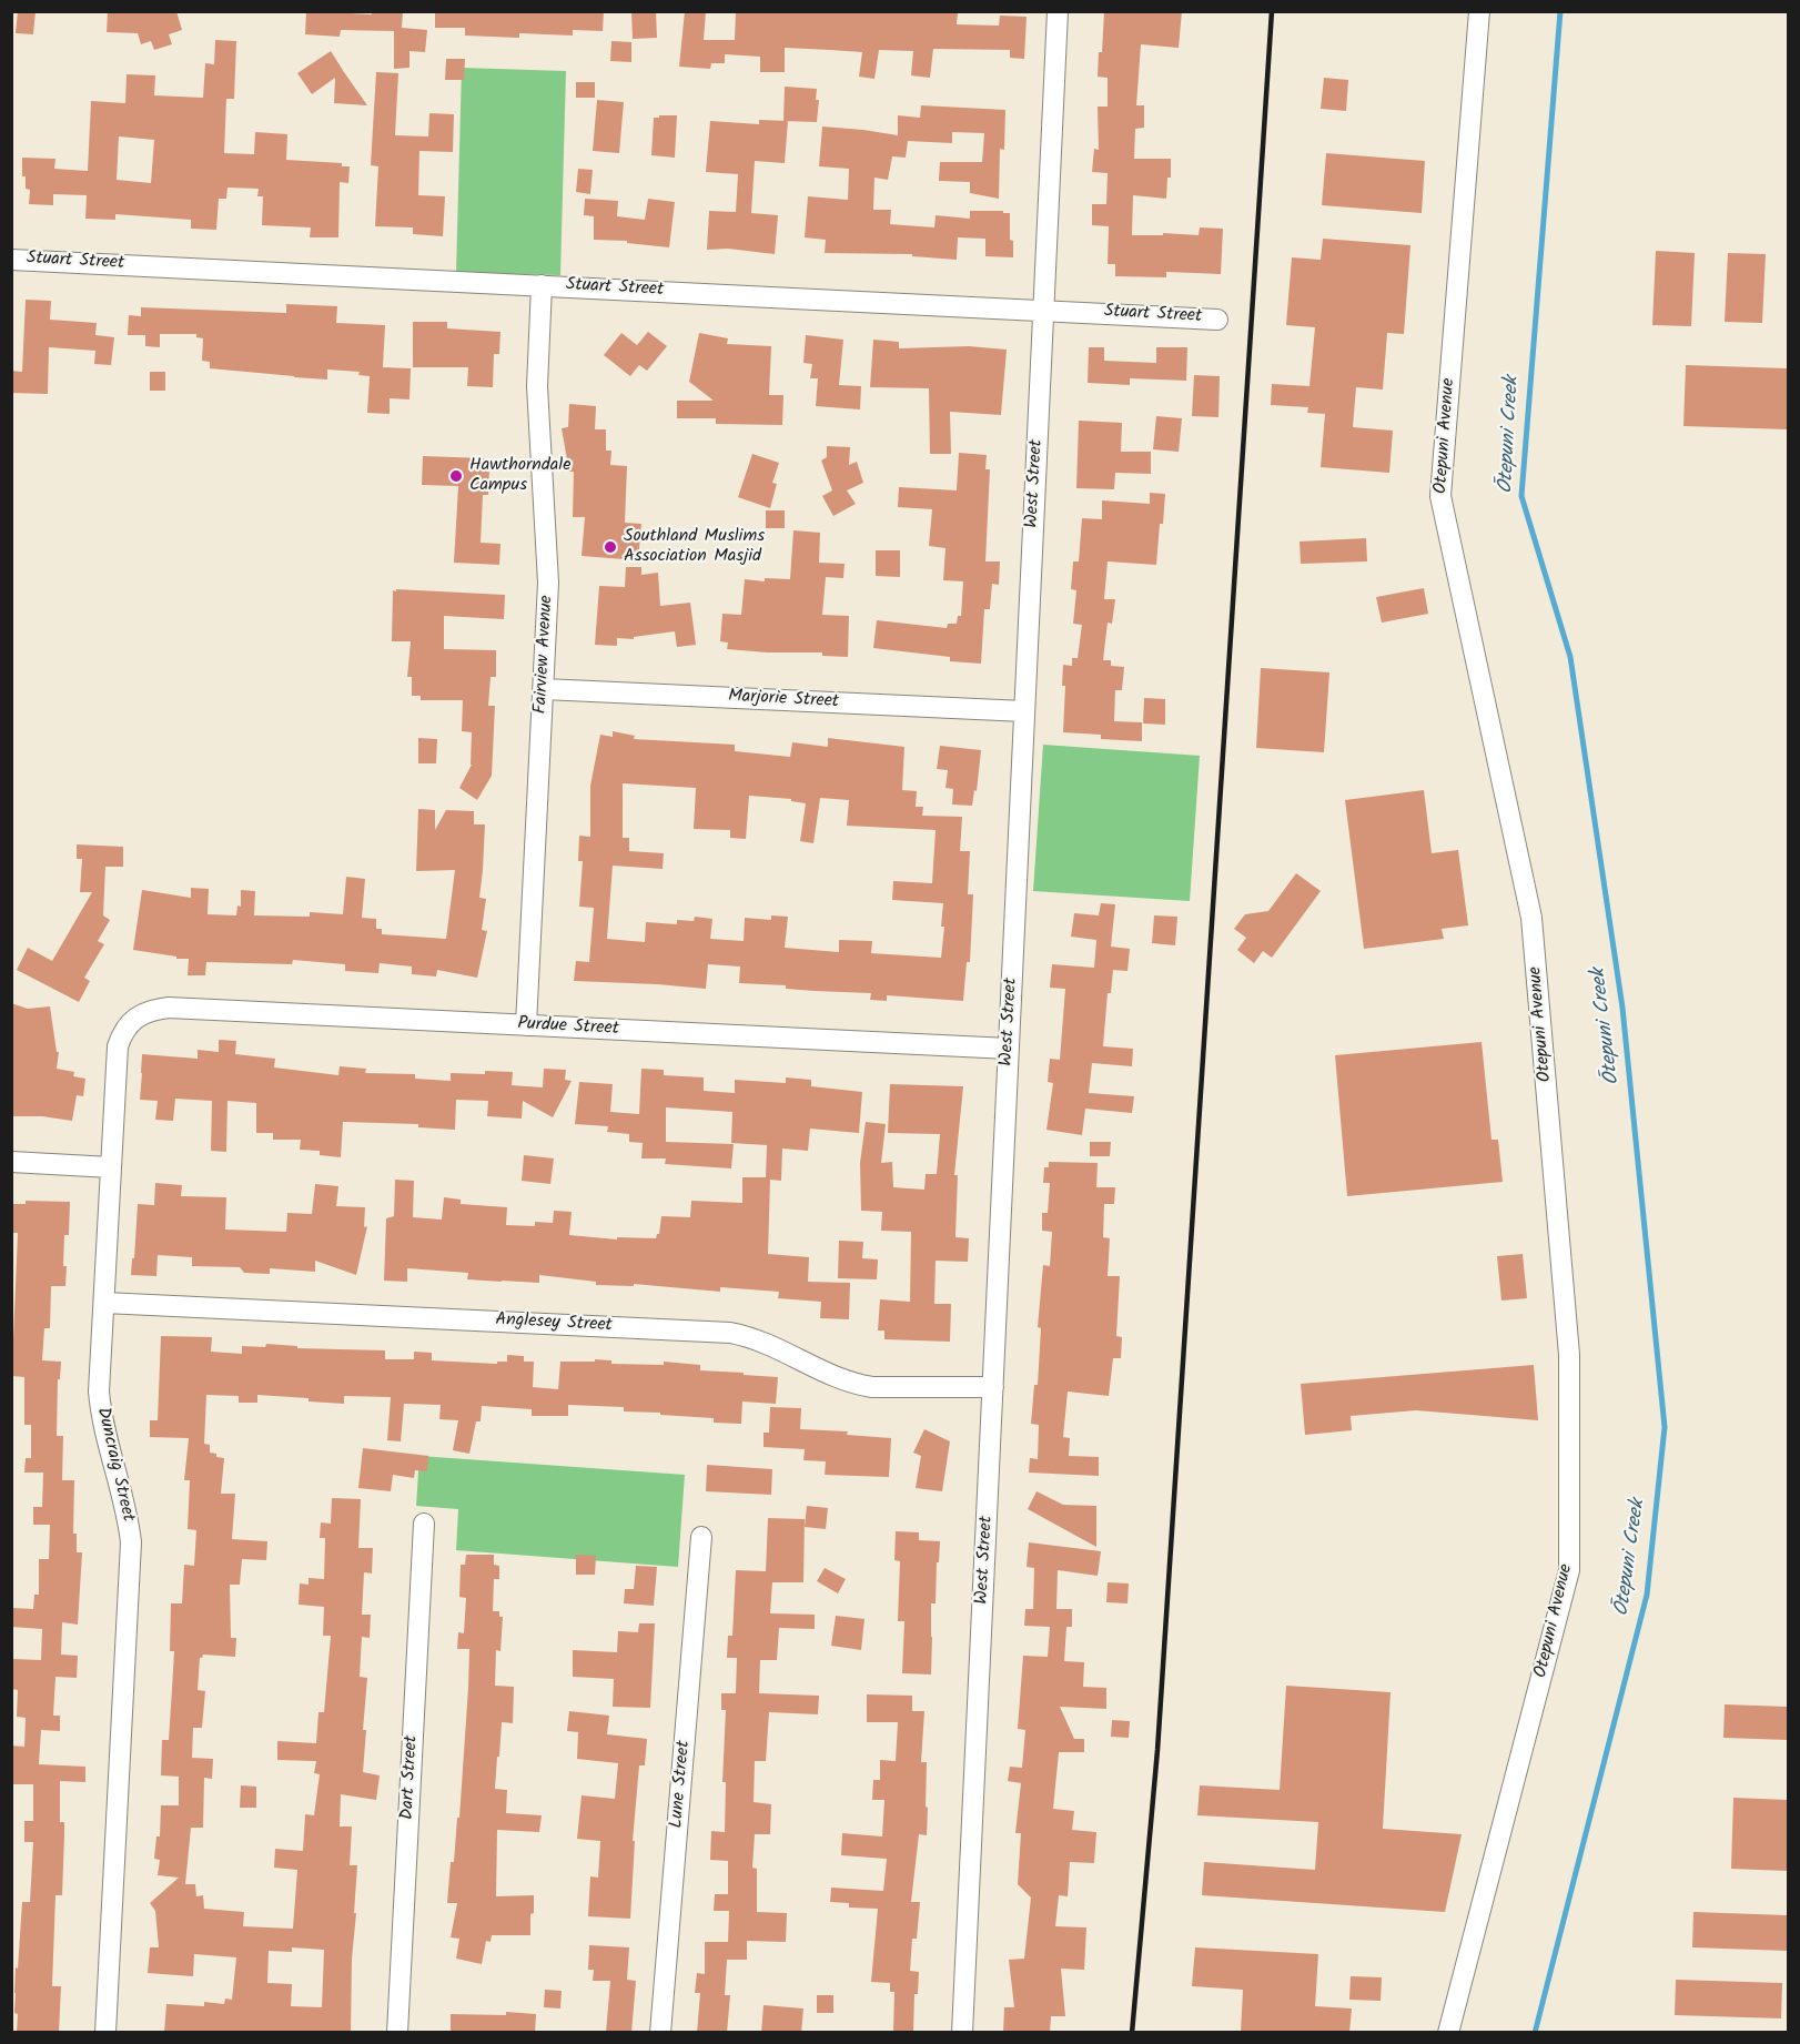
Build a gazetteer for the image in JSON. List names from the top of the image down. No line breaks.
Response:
{"streets":{"street":["Stuart Street","Otepuni Avenue","West Street","Fairview Avenue","Marjorie Street","Purdue Street","Anglesey Street","Duncraig Street","Dart Street","Lune Street"]},"crossings":[["Stuart Street","West Street"],["Stuart Street","Fairview Avenue"],["West Street","Marjorie Street"],["West Street","Purdue Street"],["West Street","Anglesey Street"],["Fairview Avenue","Marjorie Street"],["Fairview Avenue","Purdue Street"],["Purdue Street","Duncraig Street"],["Anglesey Street","Duncraig Street"]],"water":["Ōtepuni Creek"],"places":["Hawthorndale Campus","Southland Muslims Association Masjid"]}
